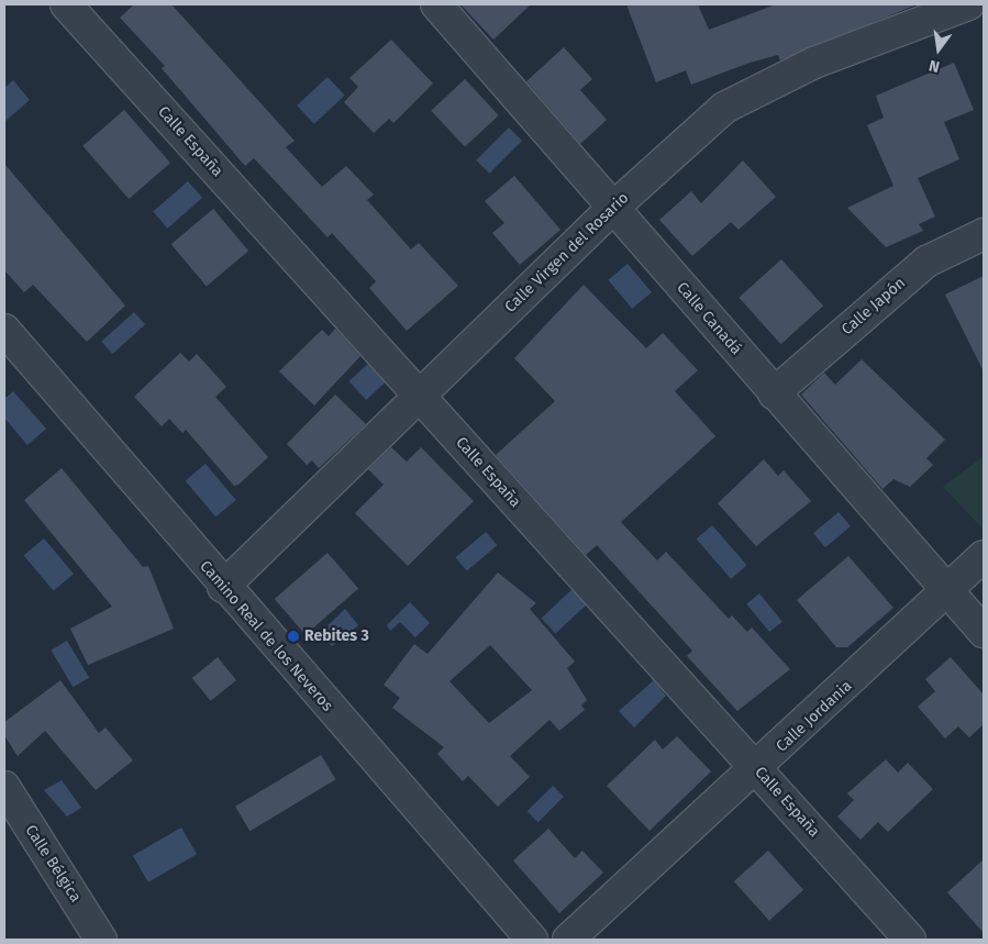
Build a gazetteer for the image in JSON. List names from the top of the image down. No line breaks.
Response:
{"streets":{"street":["Calle España","Calle Virgen del Rosario","Calle Japón","Calle Canadá","Camino Real de los Neveros","Calle Jordania","Calle Bélgica"]},"crossings":[["Calle España","Calle Virgen del Rosario"],["Calle España","Calle Jordania"],["Calle Virgen del Rosario","Calle Canadá"],["Calle Virgen del Rosario","Camino Real de los Neveros"],["Calle Japón","Calle Canadá"],["Calle Canadá","Calle Jordania"]],"places":["Rebites 3"],"north":"bottom"}
